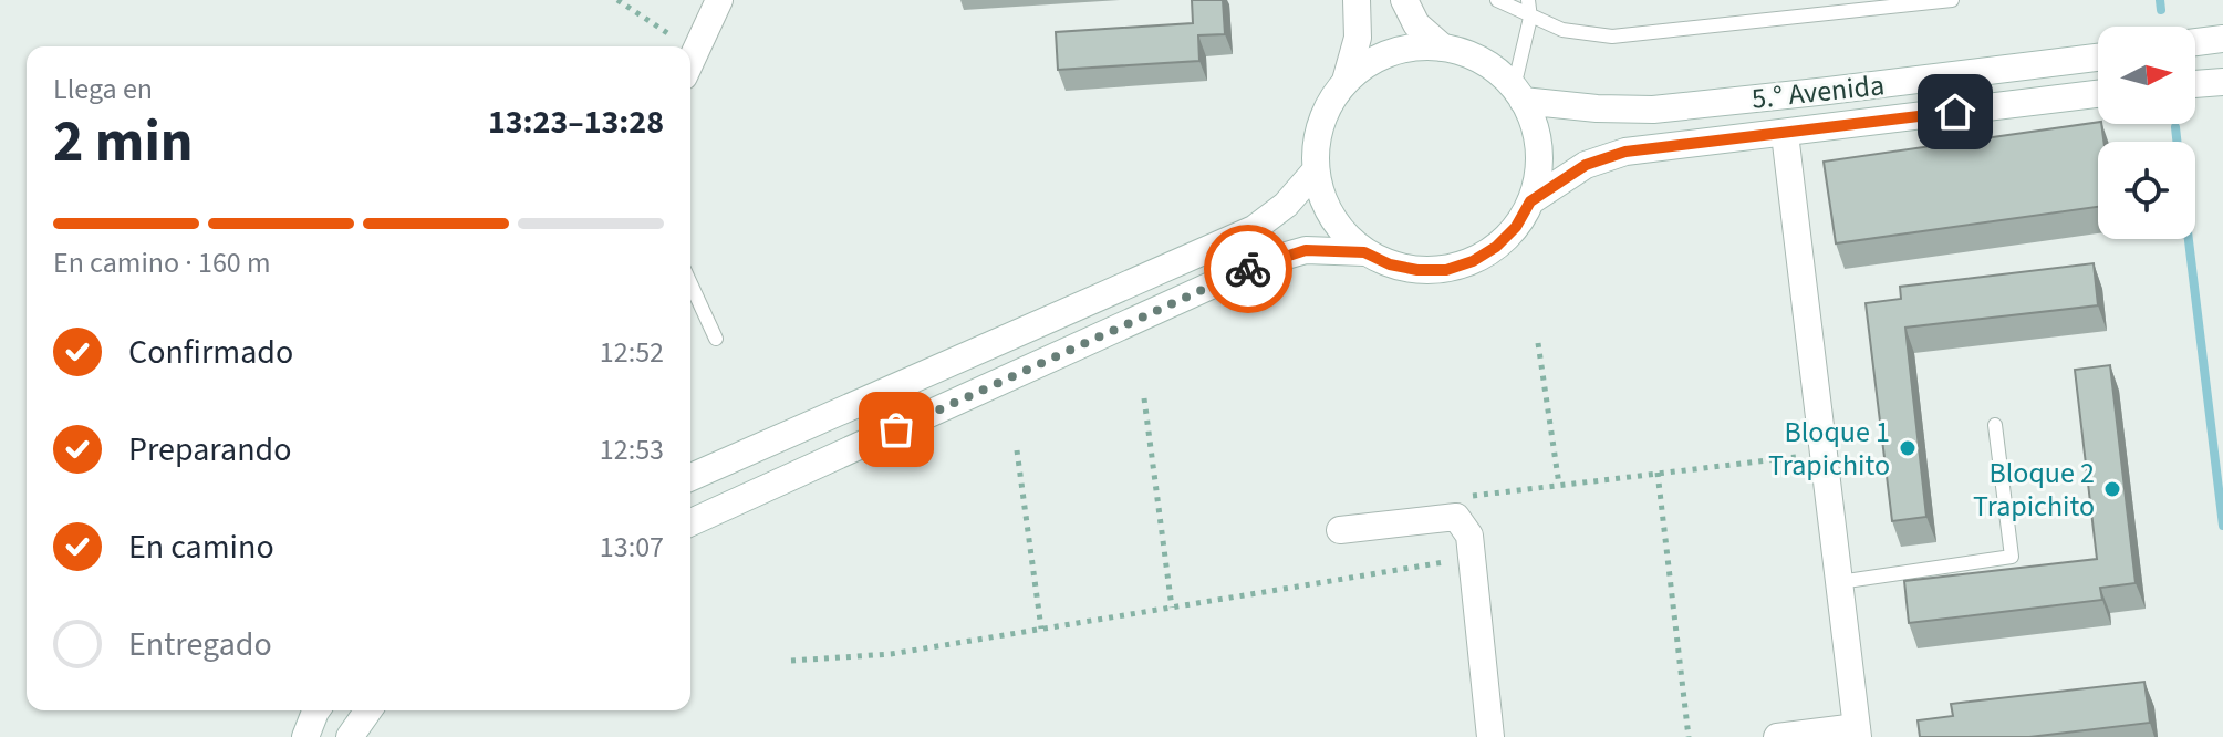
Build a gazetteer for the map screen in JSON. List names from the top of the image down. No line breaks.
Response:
{"streets":{"street":["5.° Avenida"]},"places":["Bloque 1 Trapichito","Bloque 2 Trapichito"],"north":"right","page":{"heading":["2 min","Llega en","13:23–13:28"],"bar":"En camino · 160 m","list":[["Confirmado","12:52"],["Preparando","12:53"],["En camino","13:07"],"Entregado"]}}
